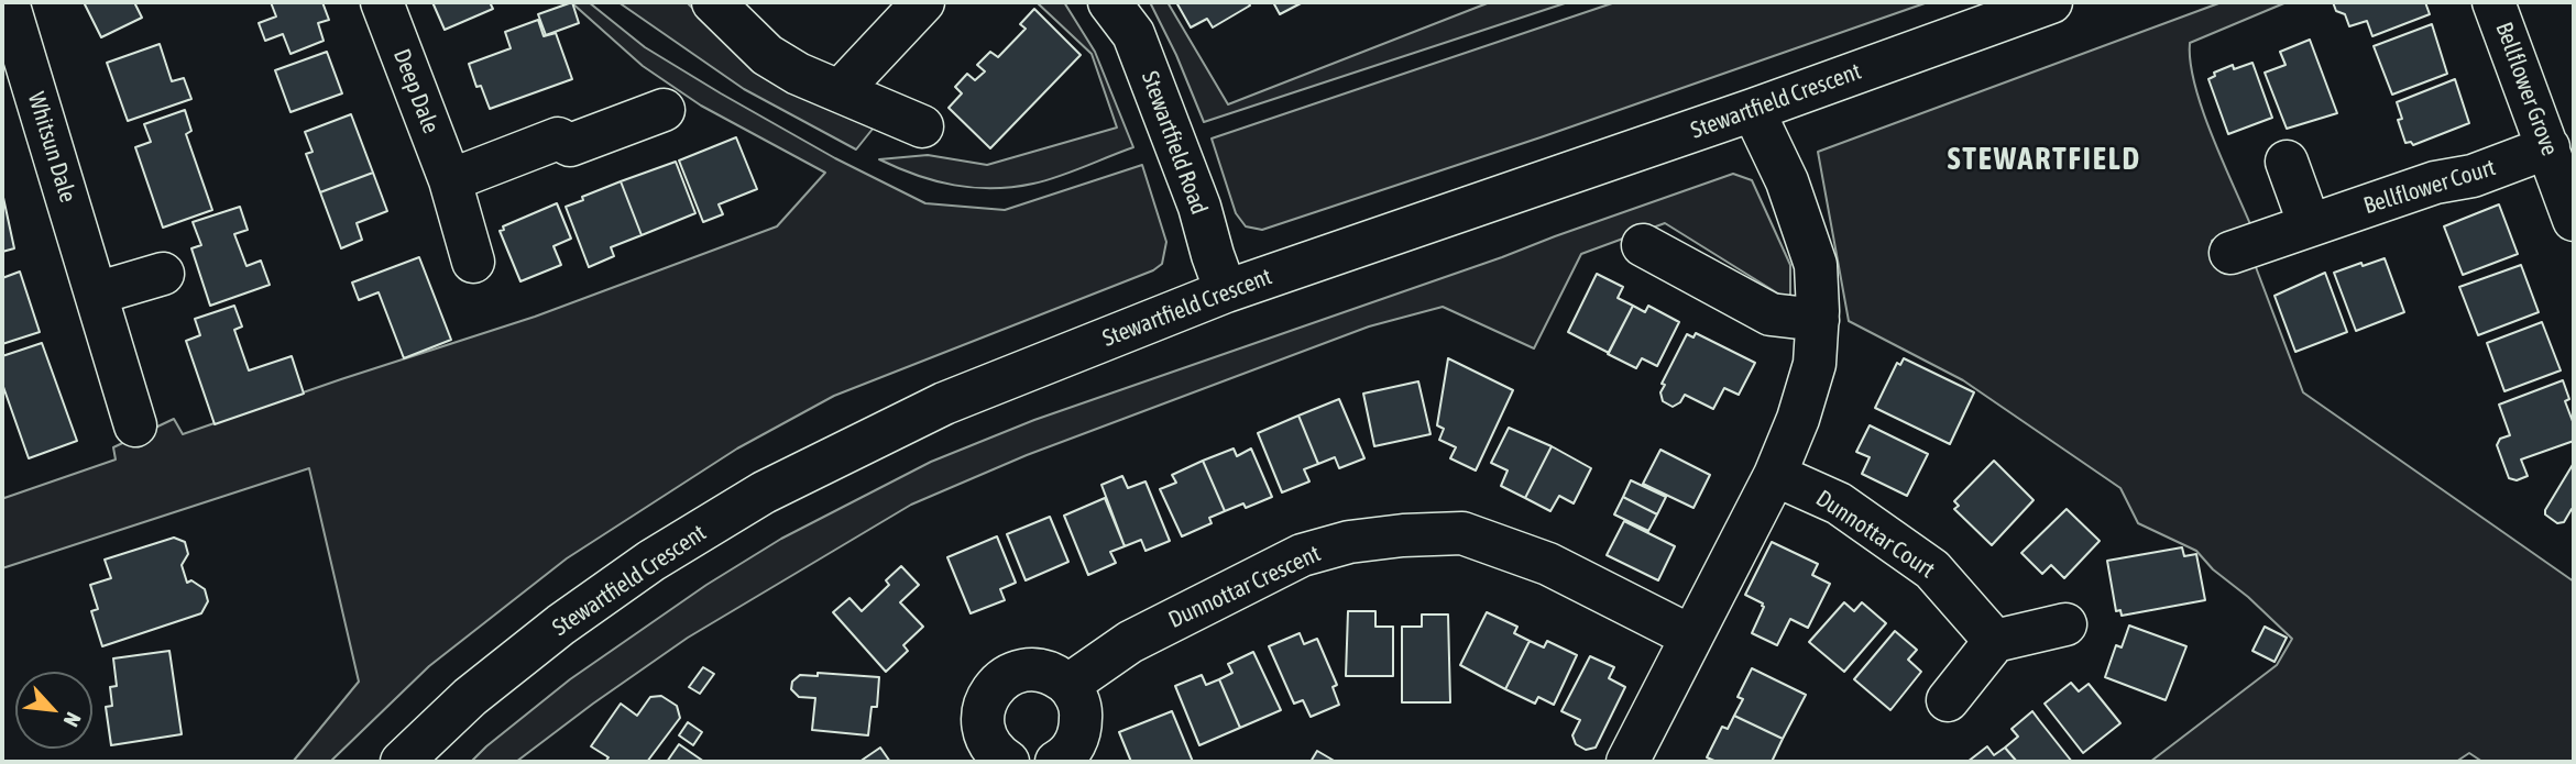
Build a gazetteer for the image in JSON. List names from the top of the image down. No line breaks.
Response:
{"streets":{"street":["Bellflower Grove","Deep Dale","Stewartfield Crescent","Stewartfield Road","Whitsun Dale","Bellflower Court","Dunnottar Court","Dunnottar Crescent"]},"crossings":[["Bellflower Grove","Bellflower Court"],["Stewartfield Crescent","Stewartfield Road"]],"districts":["STEWARTFIELD"],"north":"bottom right"}
